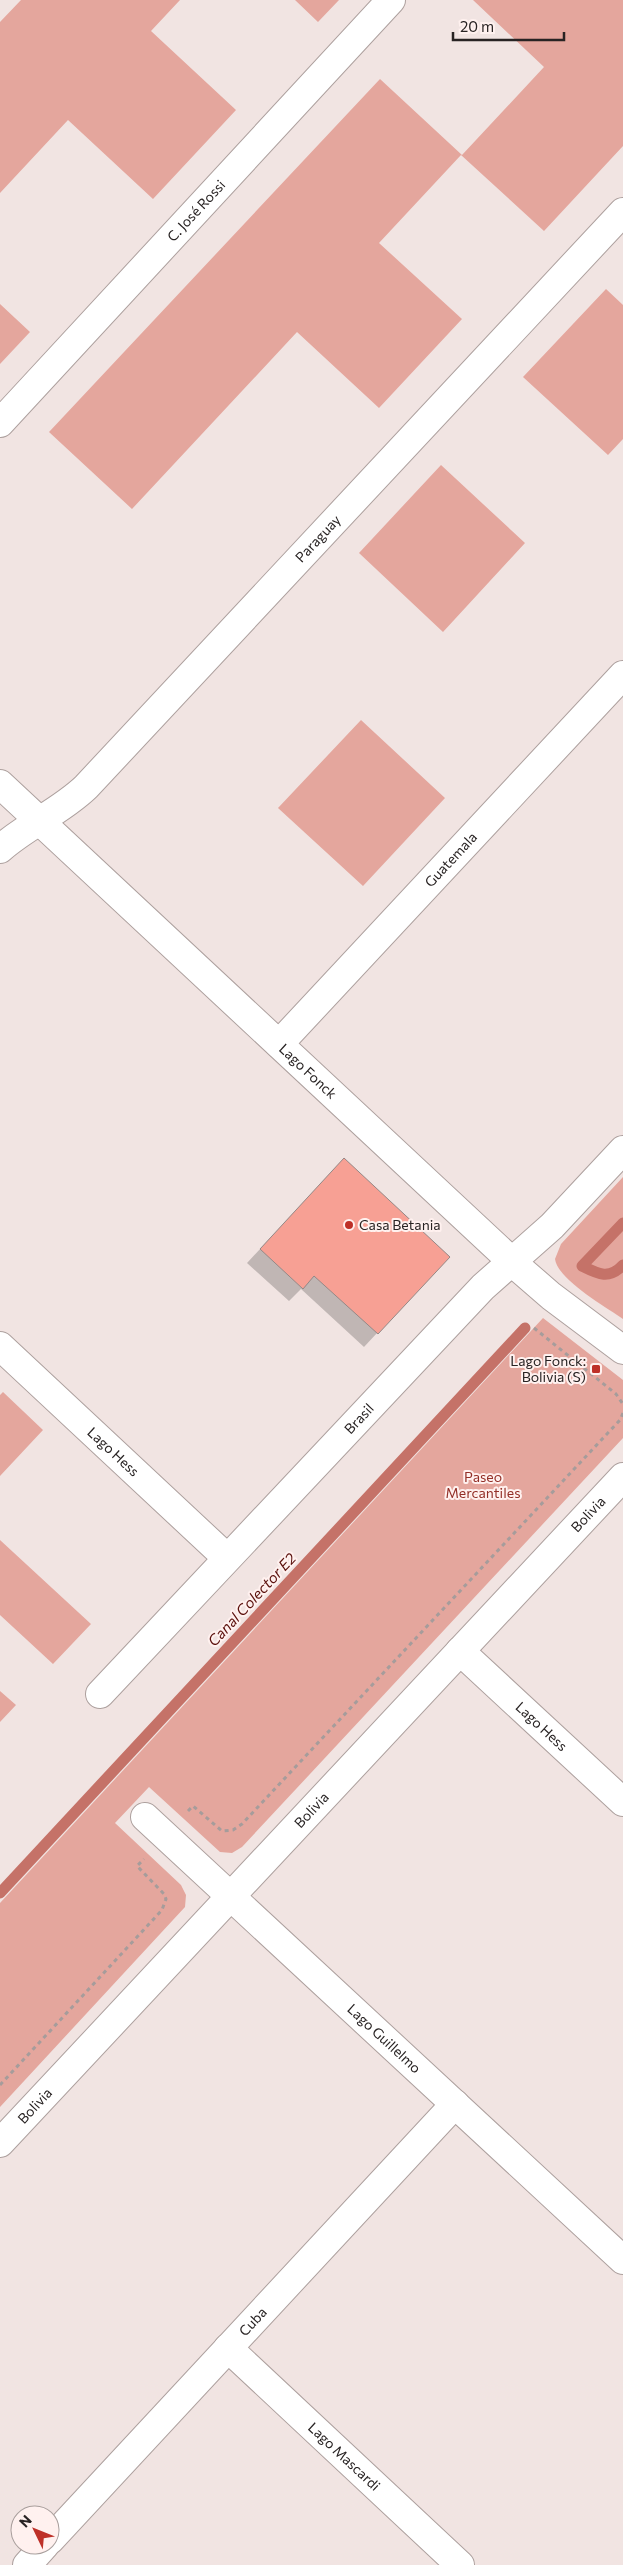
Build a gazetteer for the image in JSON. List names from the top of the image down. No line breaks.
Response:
{"streets":{"street":["C. José Rossi","Paraguay","Guatemala","Lago Fonck","Brasil","Lago Hess","Bolivia","Lago Guillelmo","Cuba","Lago Mascardi"]},"crossings":[["Paraguay","Lago Fonck"],["Guatemala","Lago Fonck"],["Lago Fonck","Brasil"],["Brasil","Lago Hess"],["Lago Hess","Bolivia"],["Bolivia","Lago Guillelmo"],["Lago Guillelmo","Cuba"],["Cuba","Lago Mascardi"]],"water":["Canal Colector E2"],"parks":["Paseo Mercantiles"],"places":{"other":["Casa Betania"],"transit":["Lago Fonck: Bolivia (S)"]},"scale_bar":"20 m","north":"top left"}
